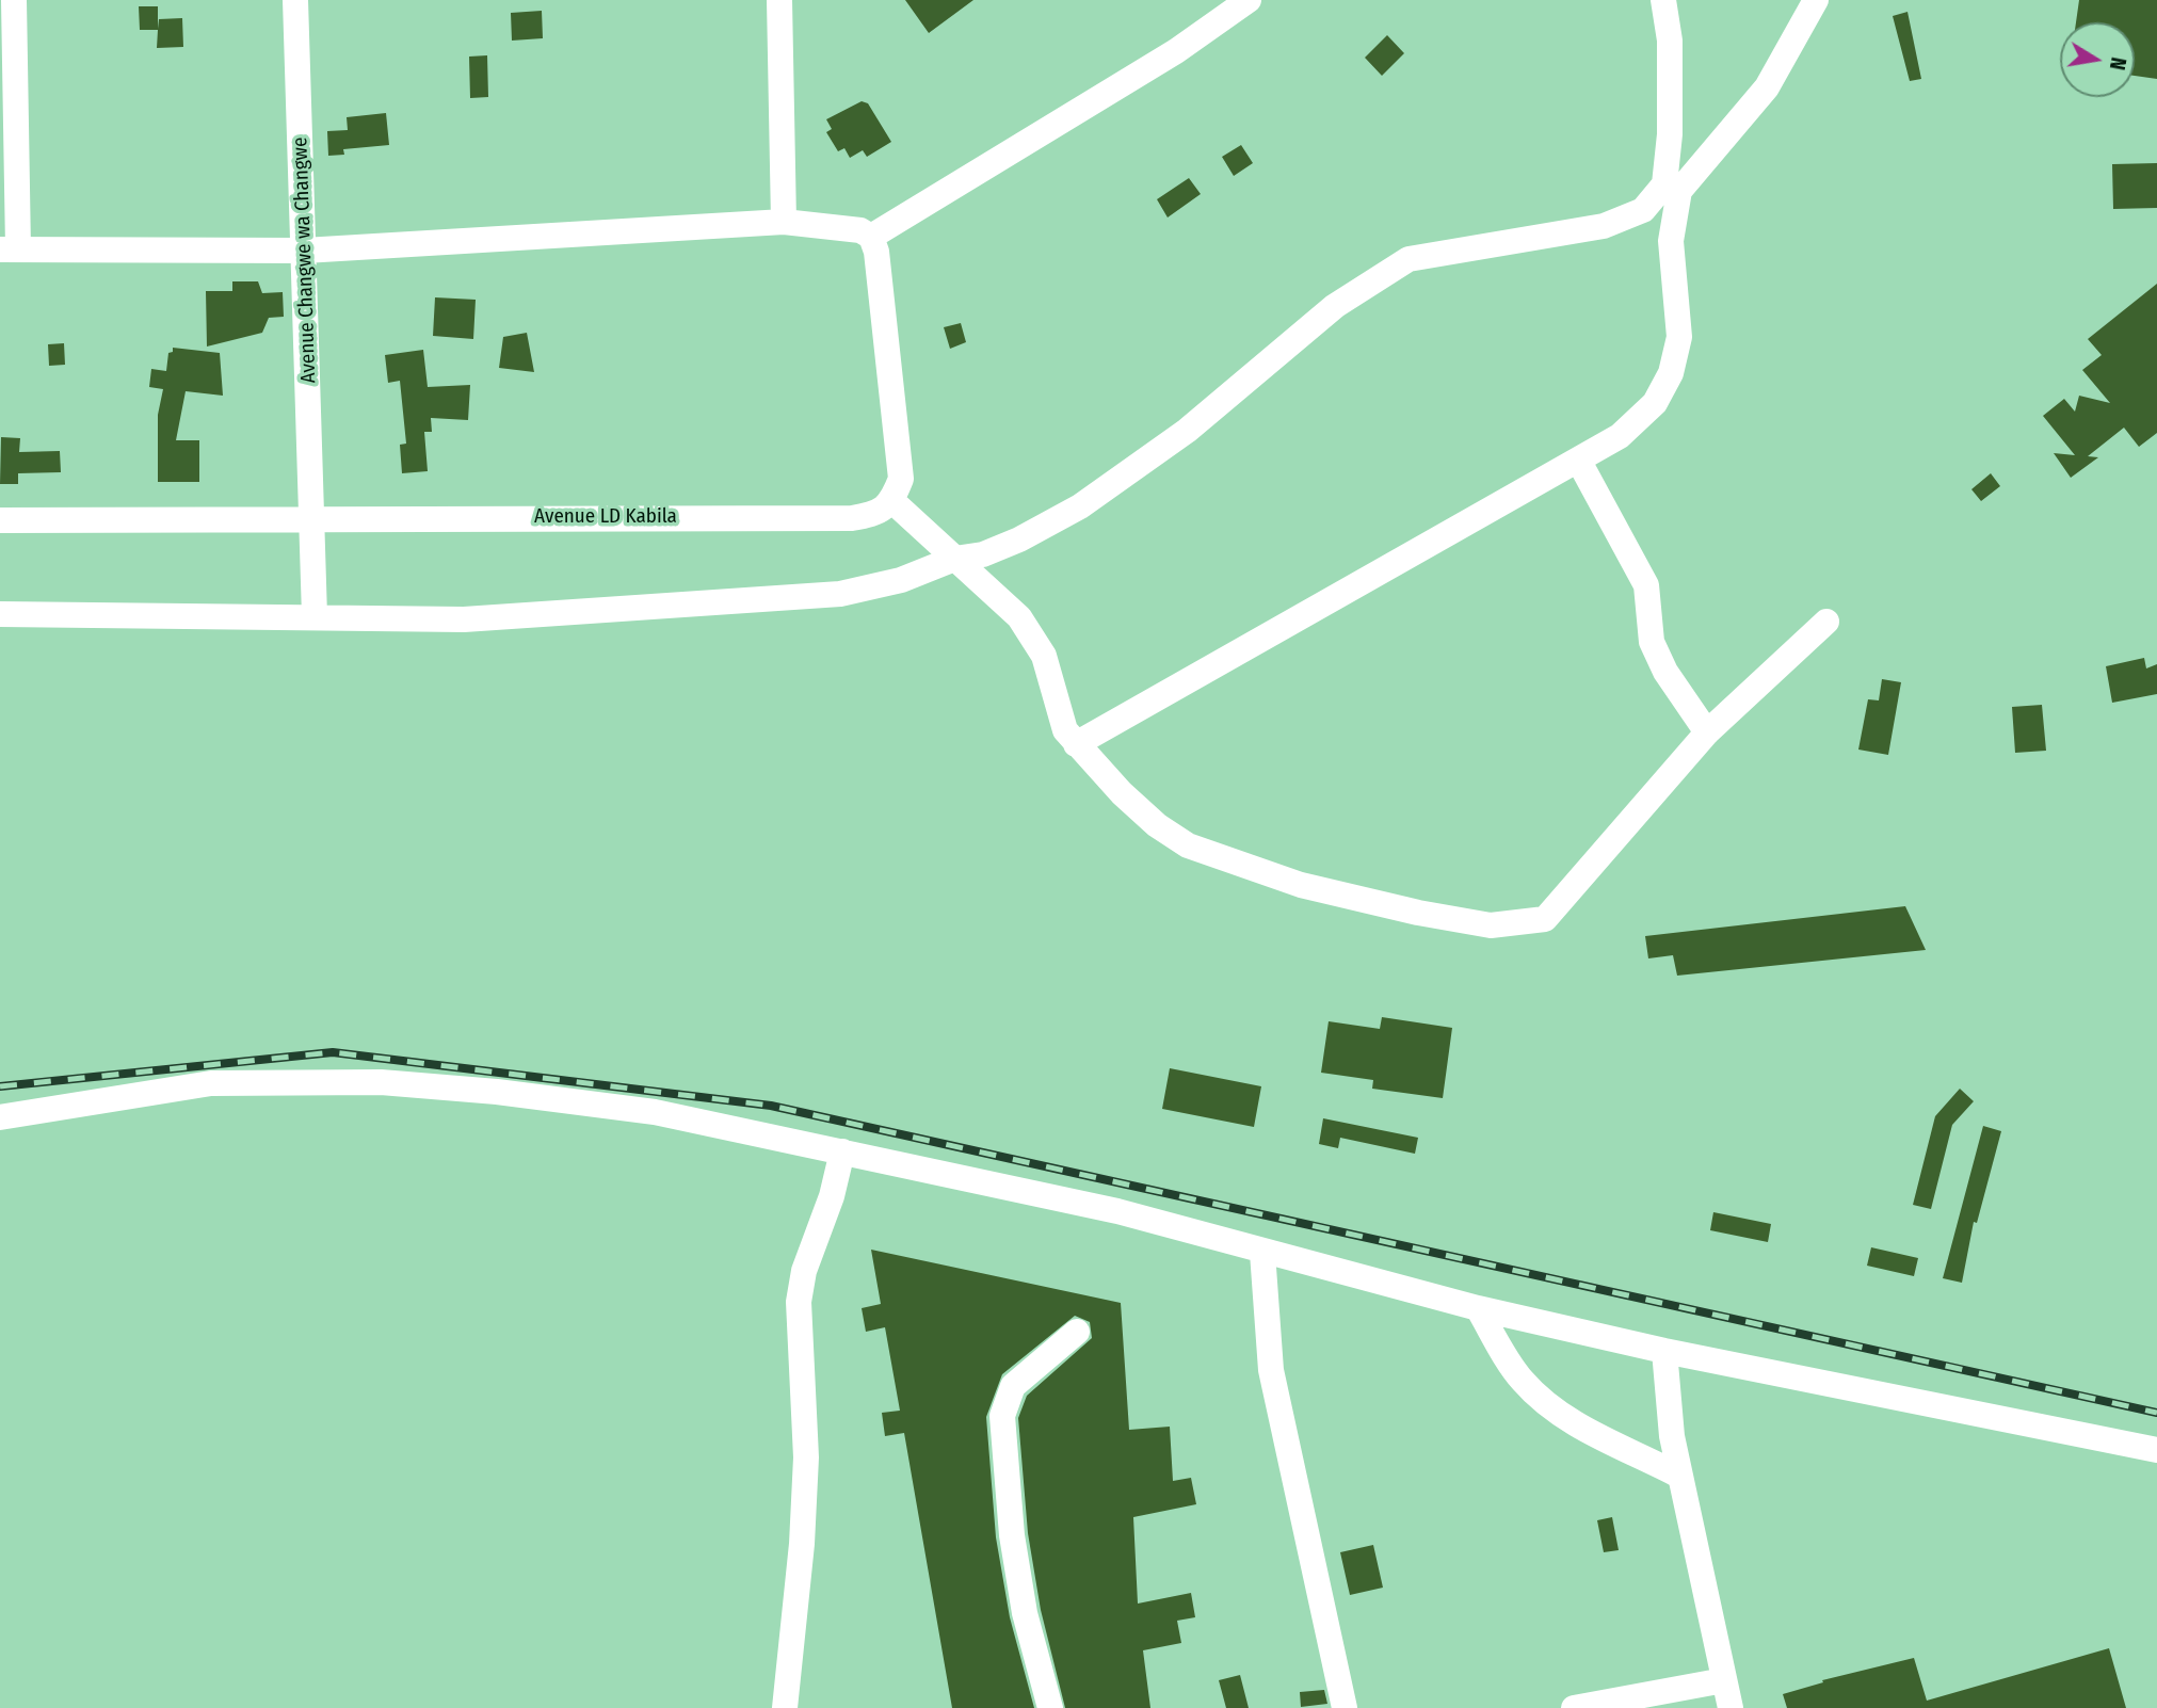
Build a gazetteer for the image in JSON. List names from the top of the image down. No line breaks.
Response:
{"streets":{"street":["Avenue Changwe wa Changwe","Avenue LD Kabila"]},"crossings":[["Avenue Changwe wa Changwe","Avenue LD Kabila"]],"north":"right"}
